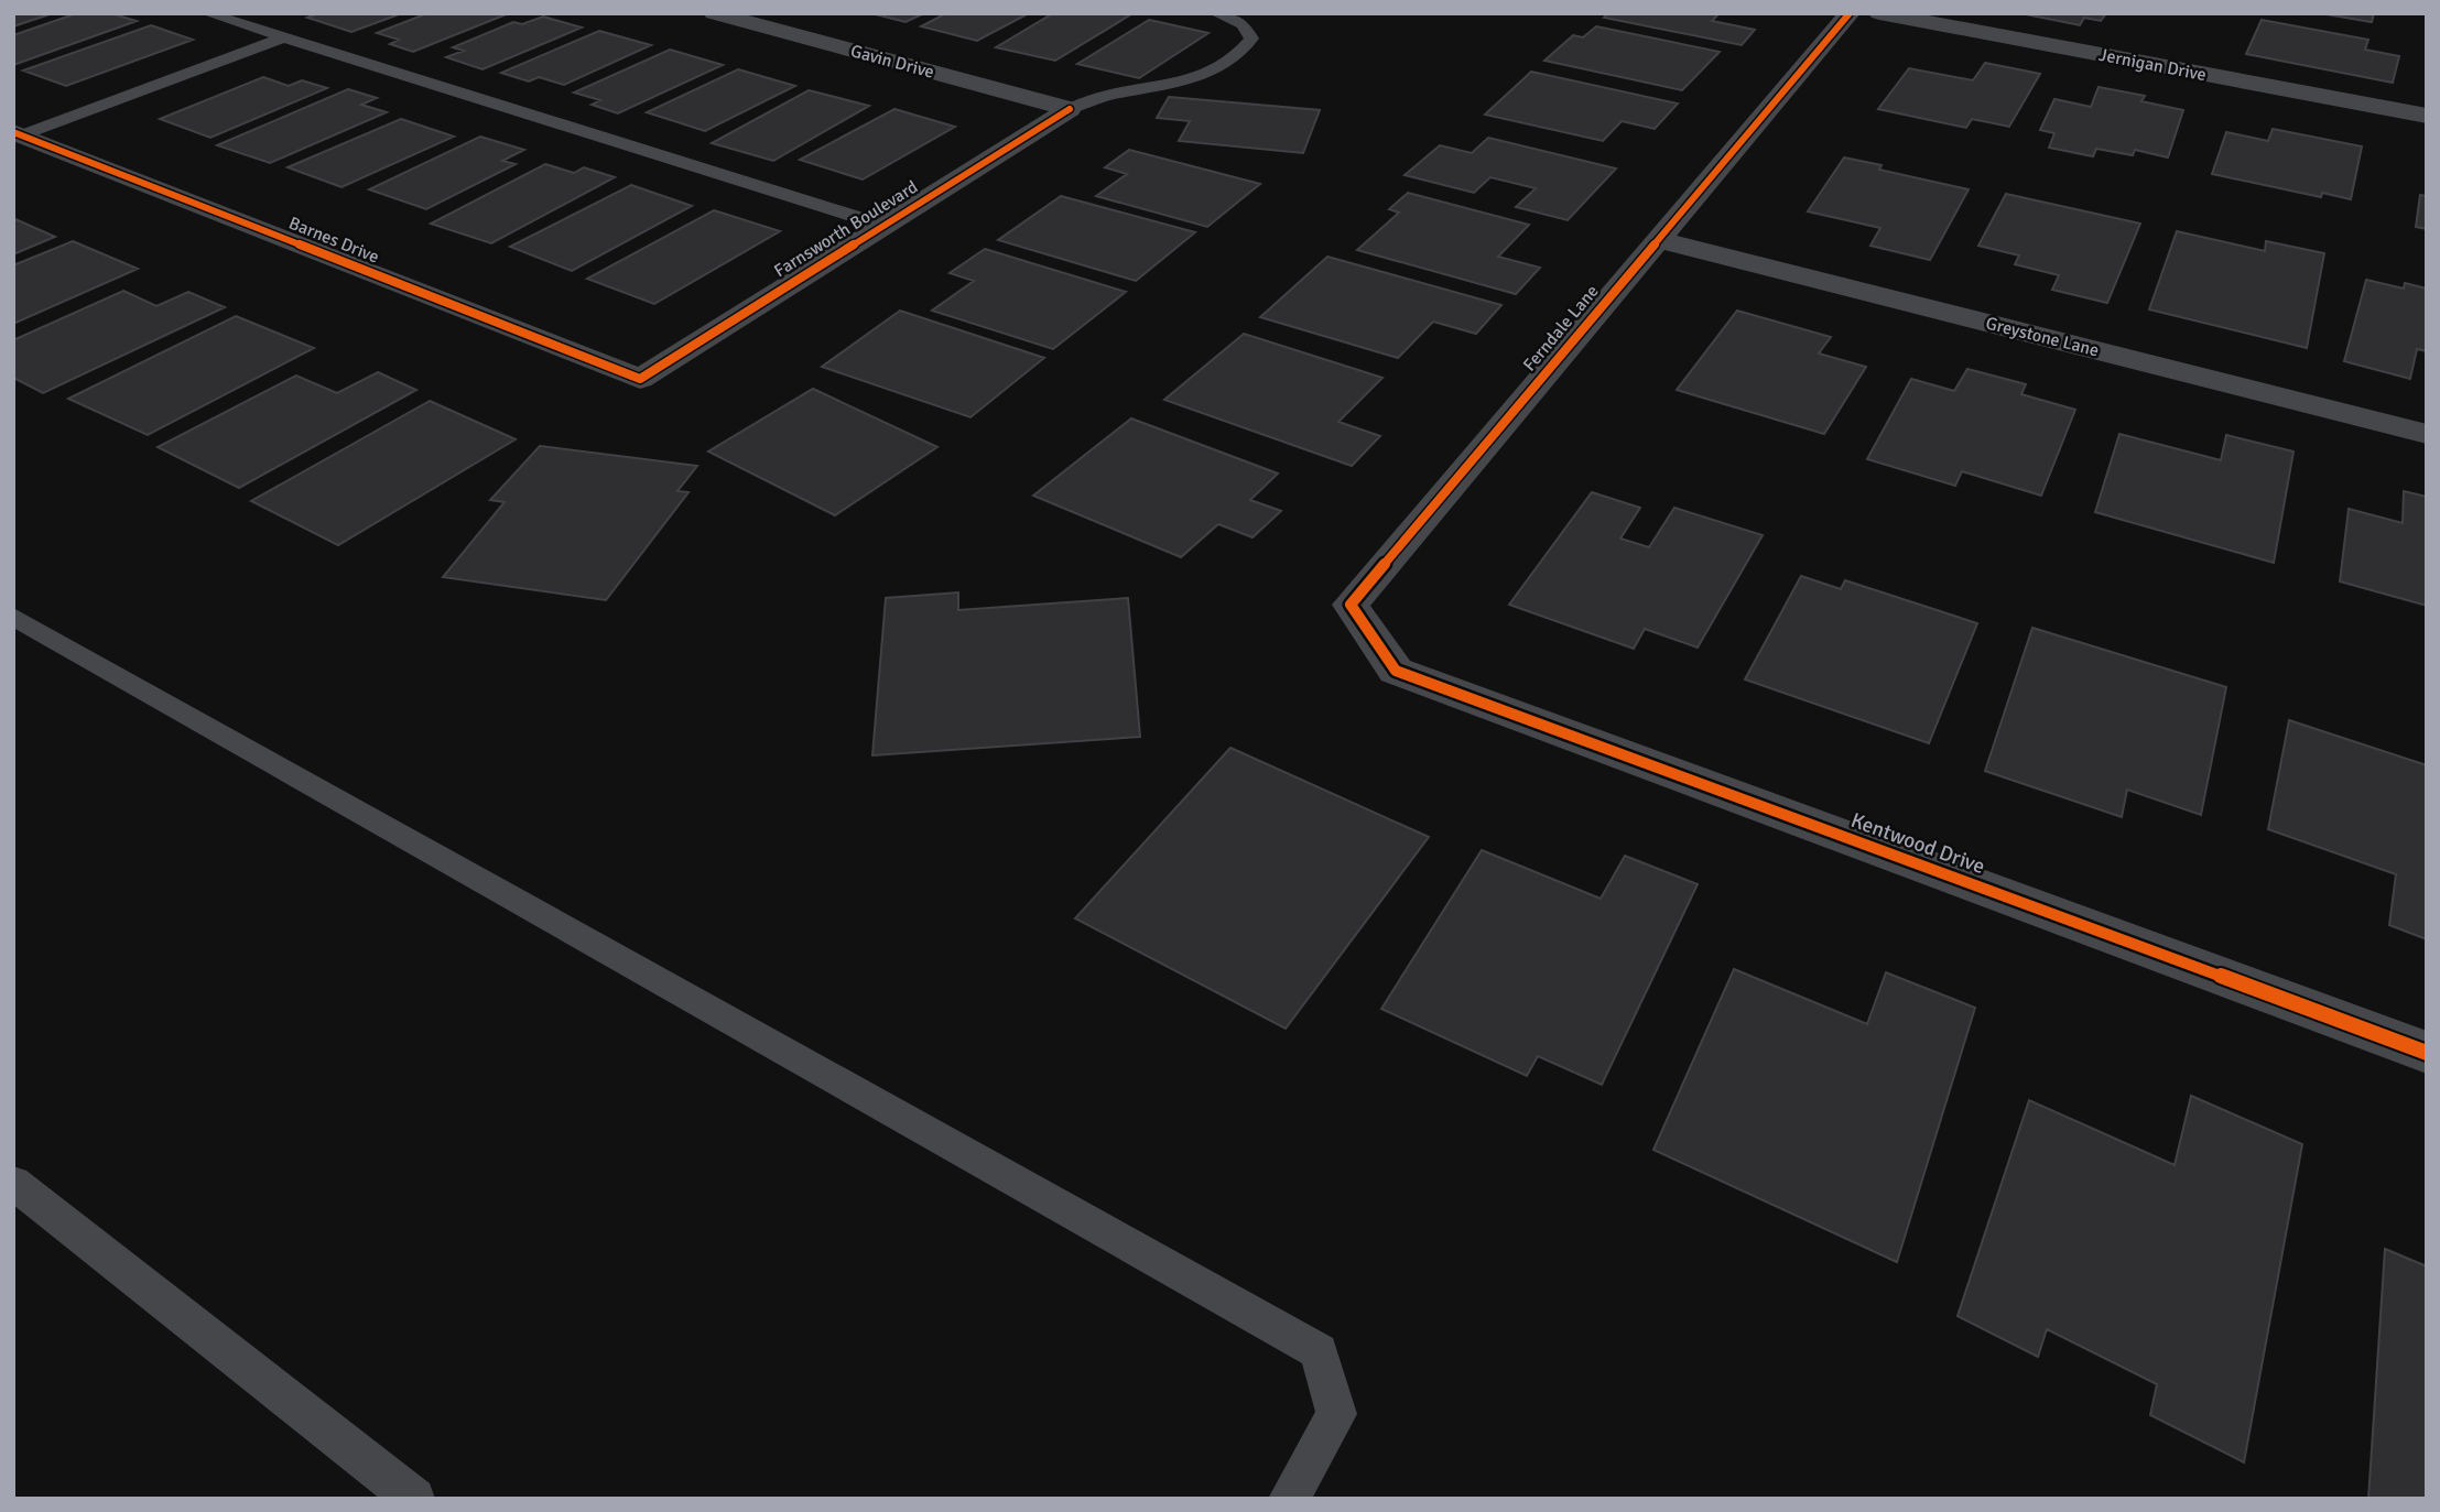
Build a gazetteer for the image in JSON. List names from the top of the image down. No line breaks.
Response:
{"streets":{"street":["Gavin Drive","Jernigan Drive","Farnsworth Boulevard","Barnes Drive","Ferndale Lane","Greystone Lane","Kentwood Drive"]},"crossings":[["Gavin Drive","Farnsworth Boulevard"],["Farnsworth Boulevard","Barnes Drive"],["Ferndale Lane","Greystone Lane"],["Ferndale Lane","Kentwood Drive"]]}
